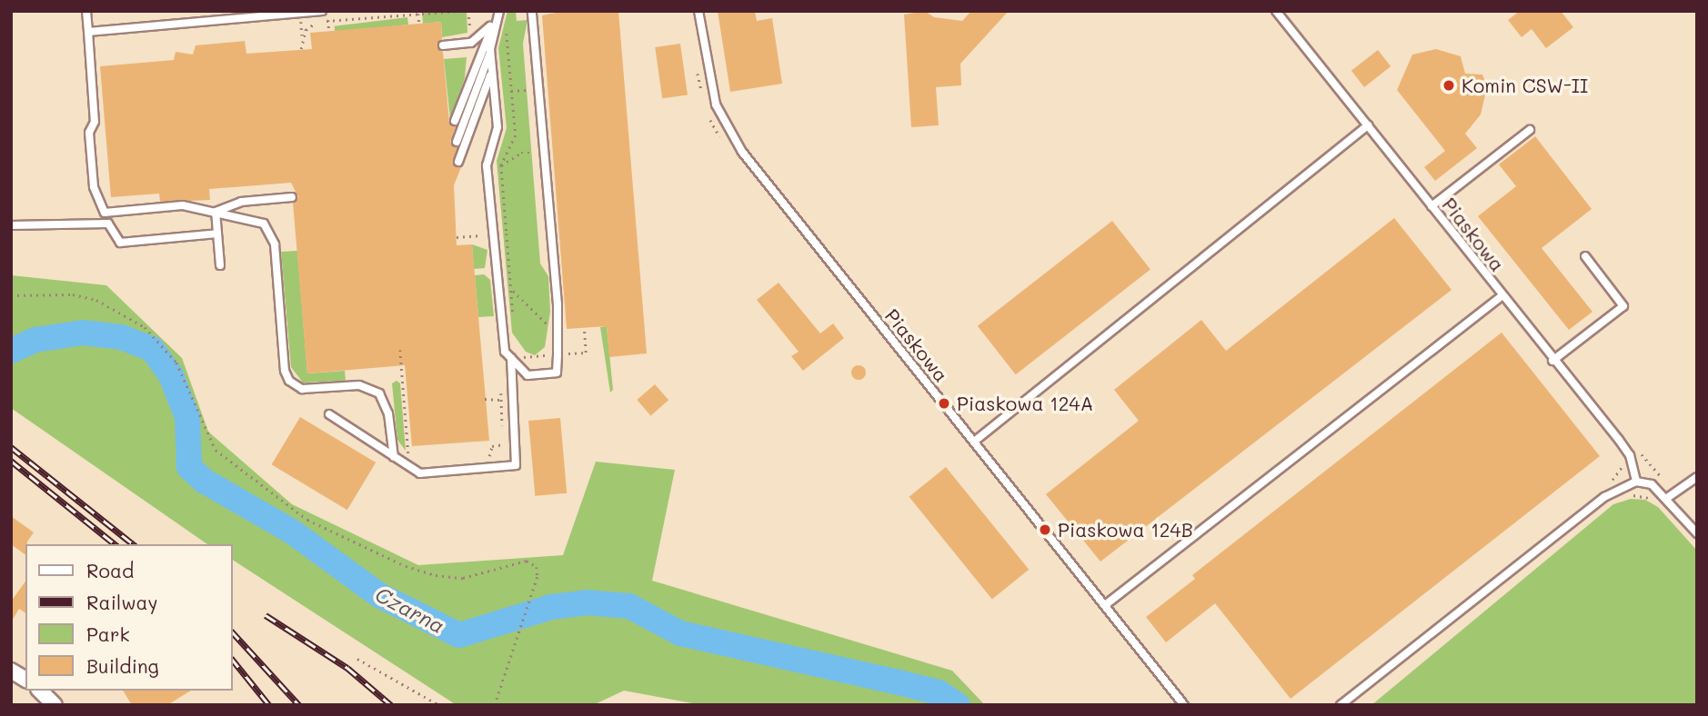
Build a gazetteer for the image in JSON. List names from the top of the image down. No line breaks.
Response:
{"streets":{"lane":["Piaskowa"]},"water":["Czarna"],"places":["Komin CSW-II","Piaskowa 124A","Piaskowa 124B"],"legend":["Road","Railway","Park","Building"]}
